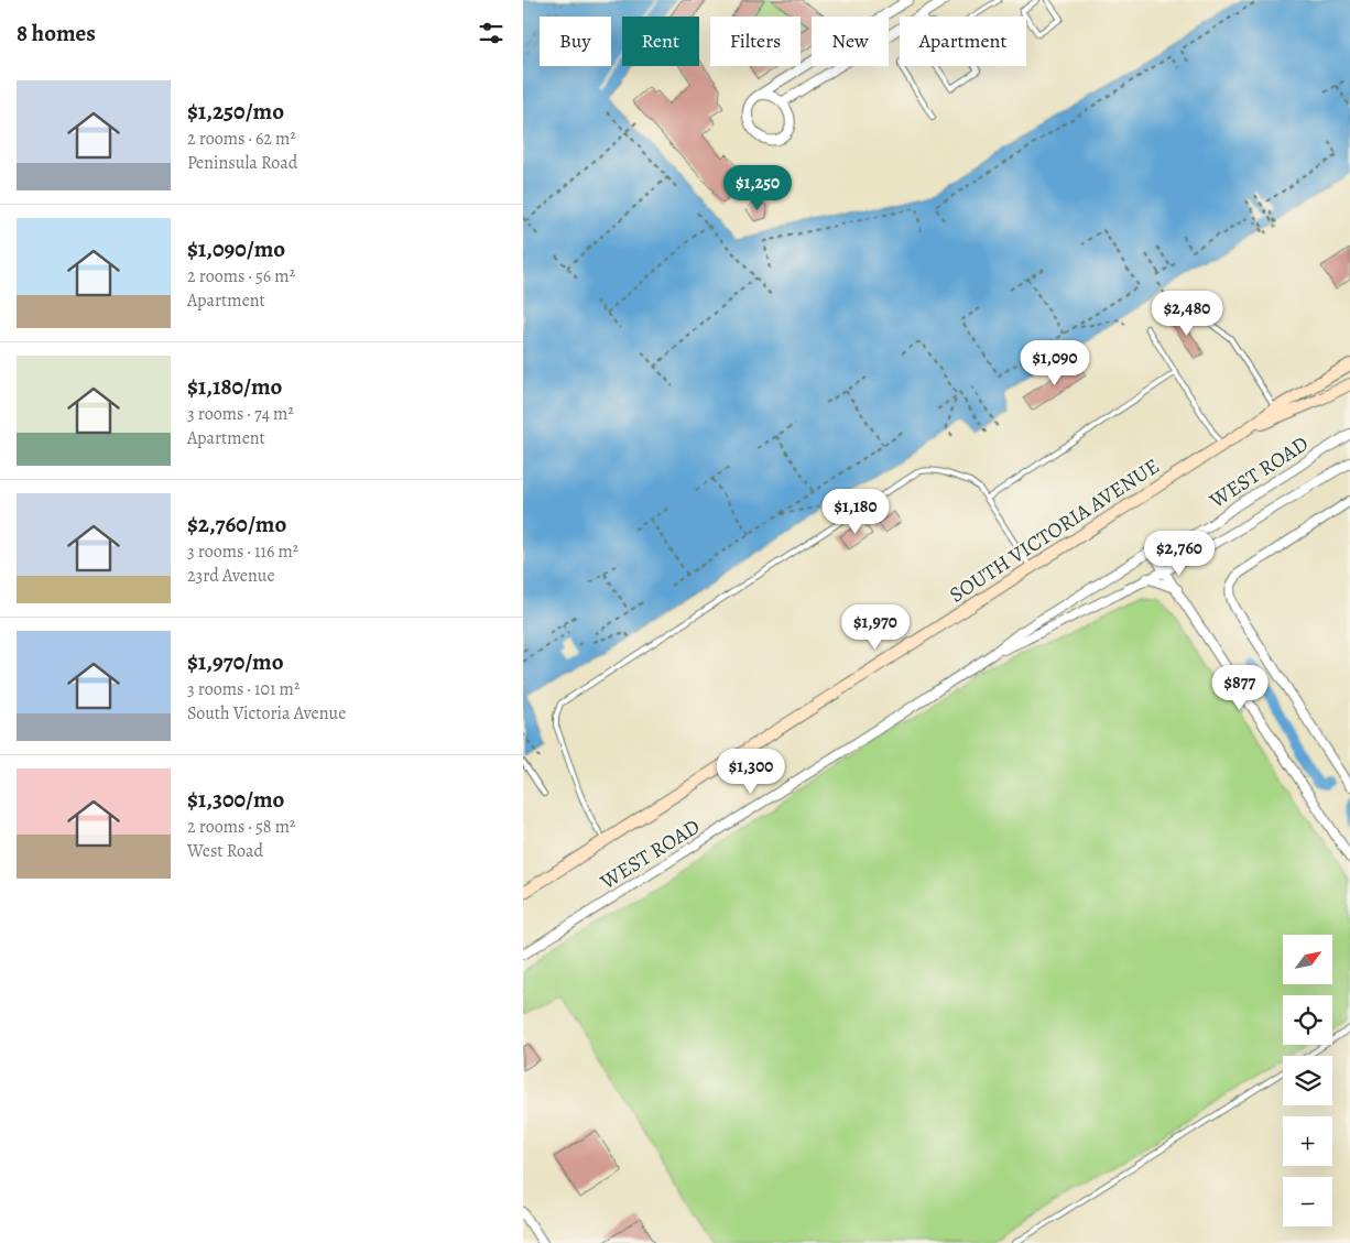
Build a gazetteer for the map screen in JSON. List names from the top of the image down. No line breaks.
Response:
{"streets":{"street":["WEST ROAD","SOUTH VICTORIA AVENUE"]},"north":"top right","page":{"heading":"8 homes","chip":["Buy","Rent","Filters","New","Apartment"],"list":[{"name":"$1,250/mo","note":"2 rooms · 62 m² · Peninsula Road"},{"name":"$1,090/mo","note":"2 rooms · 56 m² · Apartment"},{"name":"$1,180/mo","note":"3 rooms · 74 m² · Apartment"},{"name":"$2,760/mo","note":"3 rooms · 116 m² · 23rd Avenue"},{"name":"$1,970/mo","note":"3 rooms · 101 m² · South Victoria Avenue"},{"name":"$1,300/mo","note":"2 rooms · 58 m² · West Road"}],"price":["$1,250","$2,480","$1,090","$1,180","$2,760","$1,970","$877","$1,300"],"map_buttons":["+","−"]}}
